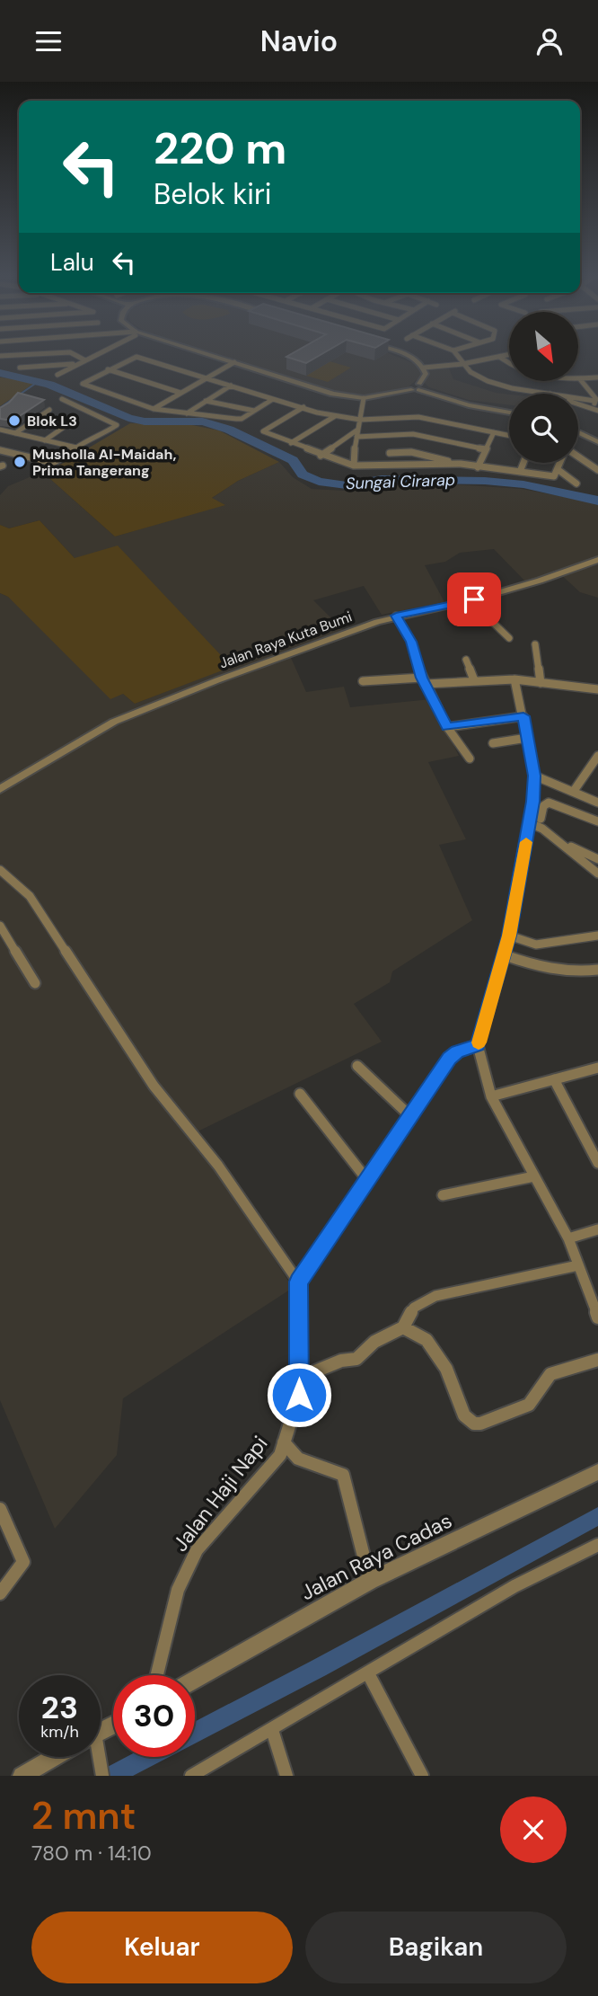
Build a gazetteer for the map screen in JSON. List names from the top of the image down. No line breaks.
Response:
{"streets":{"street":["Jalan Raya Kuta Bumi","Jalan Haji Napi","Jalan Raya Cadas"]},"water":["Sungai Cirarap"],"places":["Blok L3","Musholla Al-Maidah, Prima Tangerang"],"north":"bottom right","page":{"header":"Navio","turn":["220 m","Belok kiri"],"then":"Lalu","speed":"23 km/h","limit":"30","heading":["2 mnt","780 m · 14:10"],"buttons":["Keluar","Bagikan"]}}
